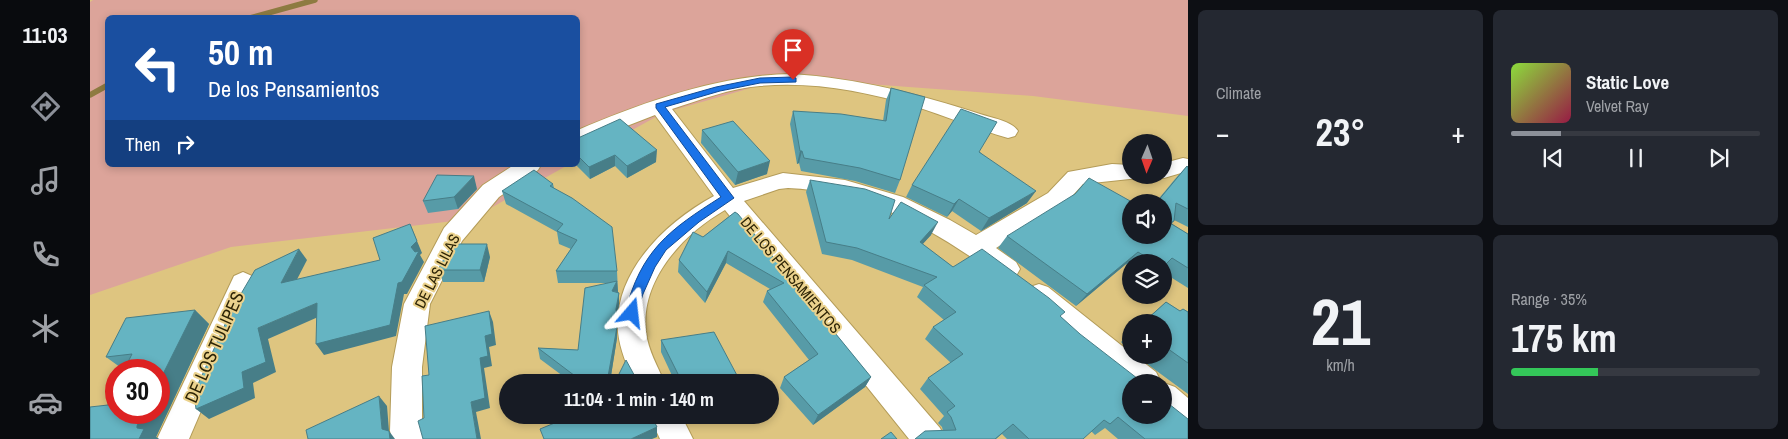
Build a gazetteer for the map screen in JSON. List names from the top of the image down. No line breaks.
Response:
{"streets":{"street":["DE LAS LILAS","DE LOS PENSAMIENTOS","DE LOS TULIPES"]},"north":"bottom","page":{"tabs":"11:03","tile":["Climate",["21","km/h"],["Range · 35%","175 km"]],"turn":["50 m","De los Pensamientos"],"song":["Static Love","Velvet Ray"],"heat":["−","23°","+"],"then":"Then","map_buttons":["+","−"],"limit":"30","trip":"11:04 · 1 min · 140 m"}}
